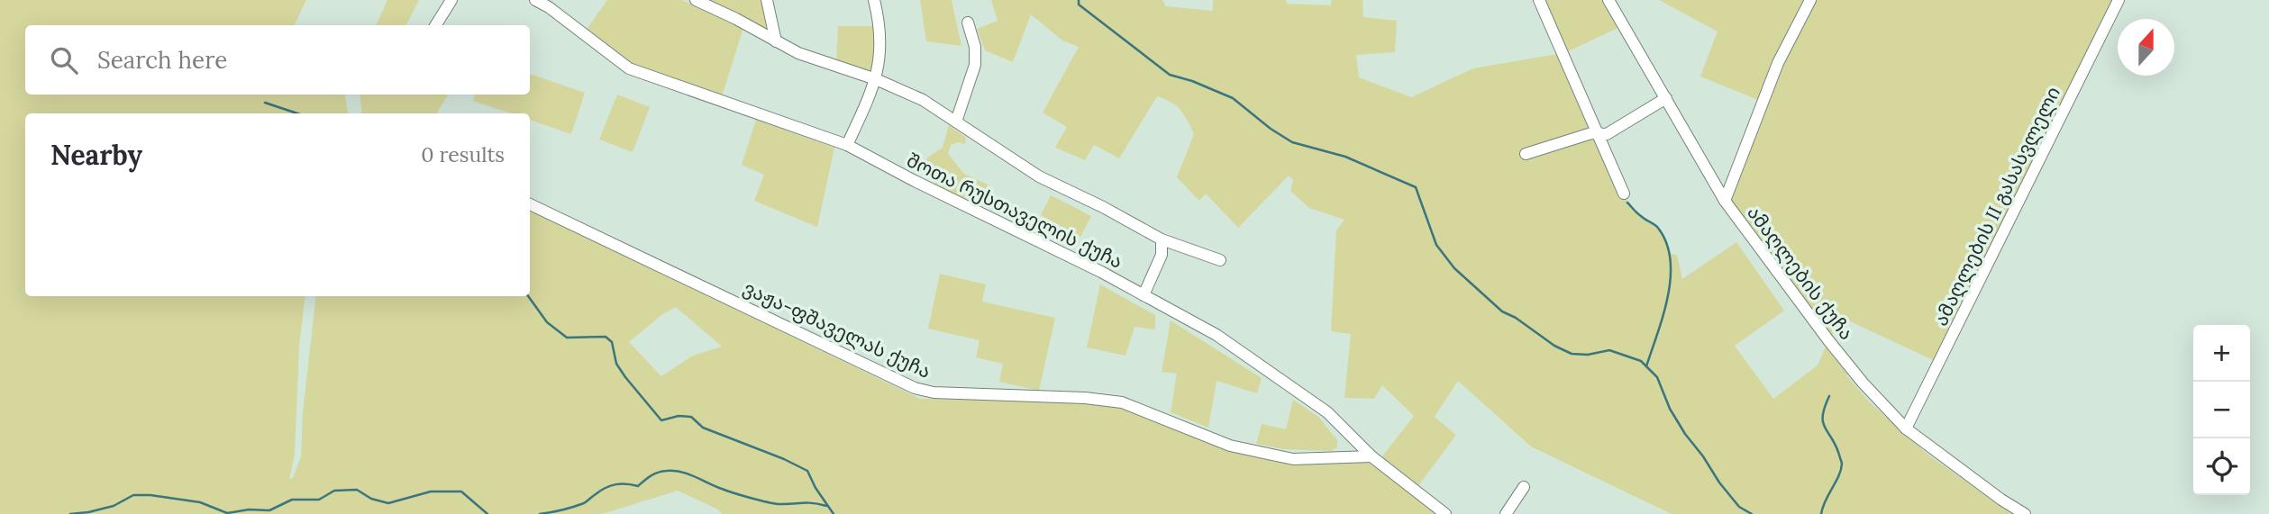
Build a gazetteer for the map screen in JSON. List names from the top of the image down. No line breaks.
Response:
{"streets":{"street":["ამაღლების II გასასვლელი","შოთა რუსთაველის ქუჩა","ამაღლების ქუჩა","ვაჟა-ფშაველას ქუჩა"]},"crossings":[["ამაღლების II გასასვლელი","ამაღლების ქუჩა"],["შოთა რუსთაველის ქუჩა","ვაჟა-ფშაველას ქუჩა"]],"north":"top","page":{"search":"Search here","heading":["Nearby","0 results"],"map_buttons":["+","−"]}}
